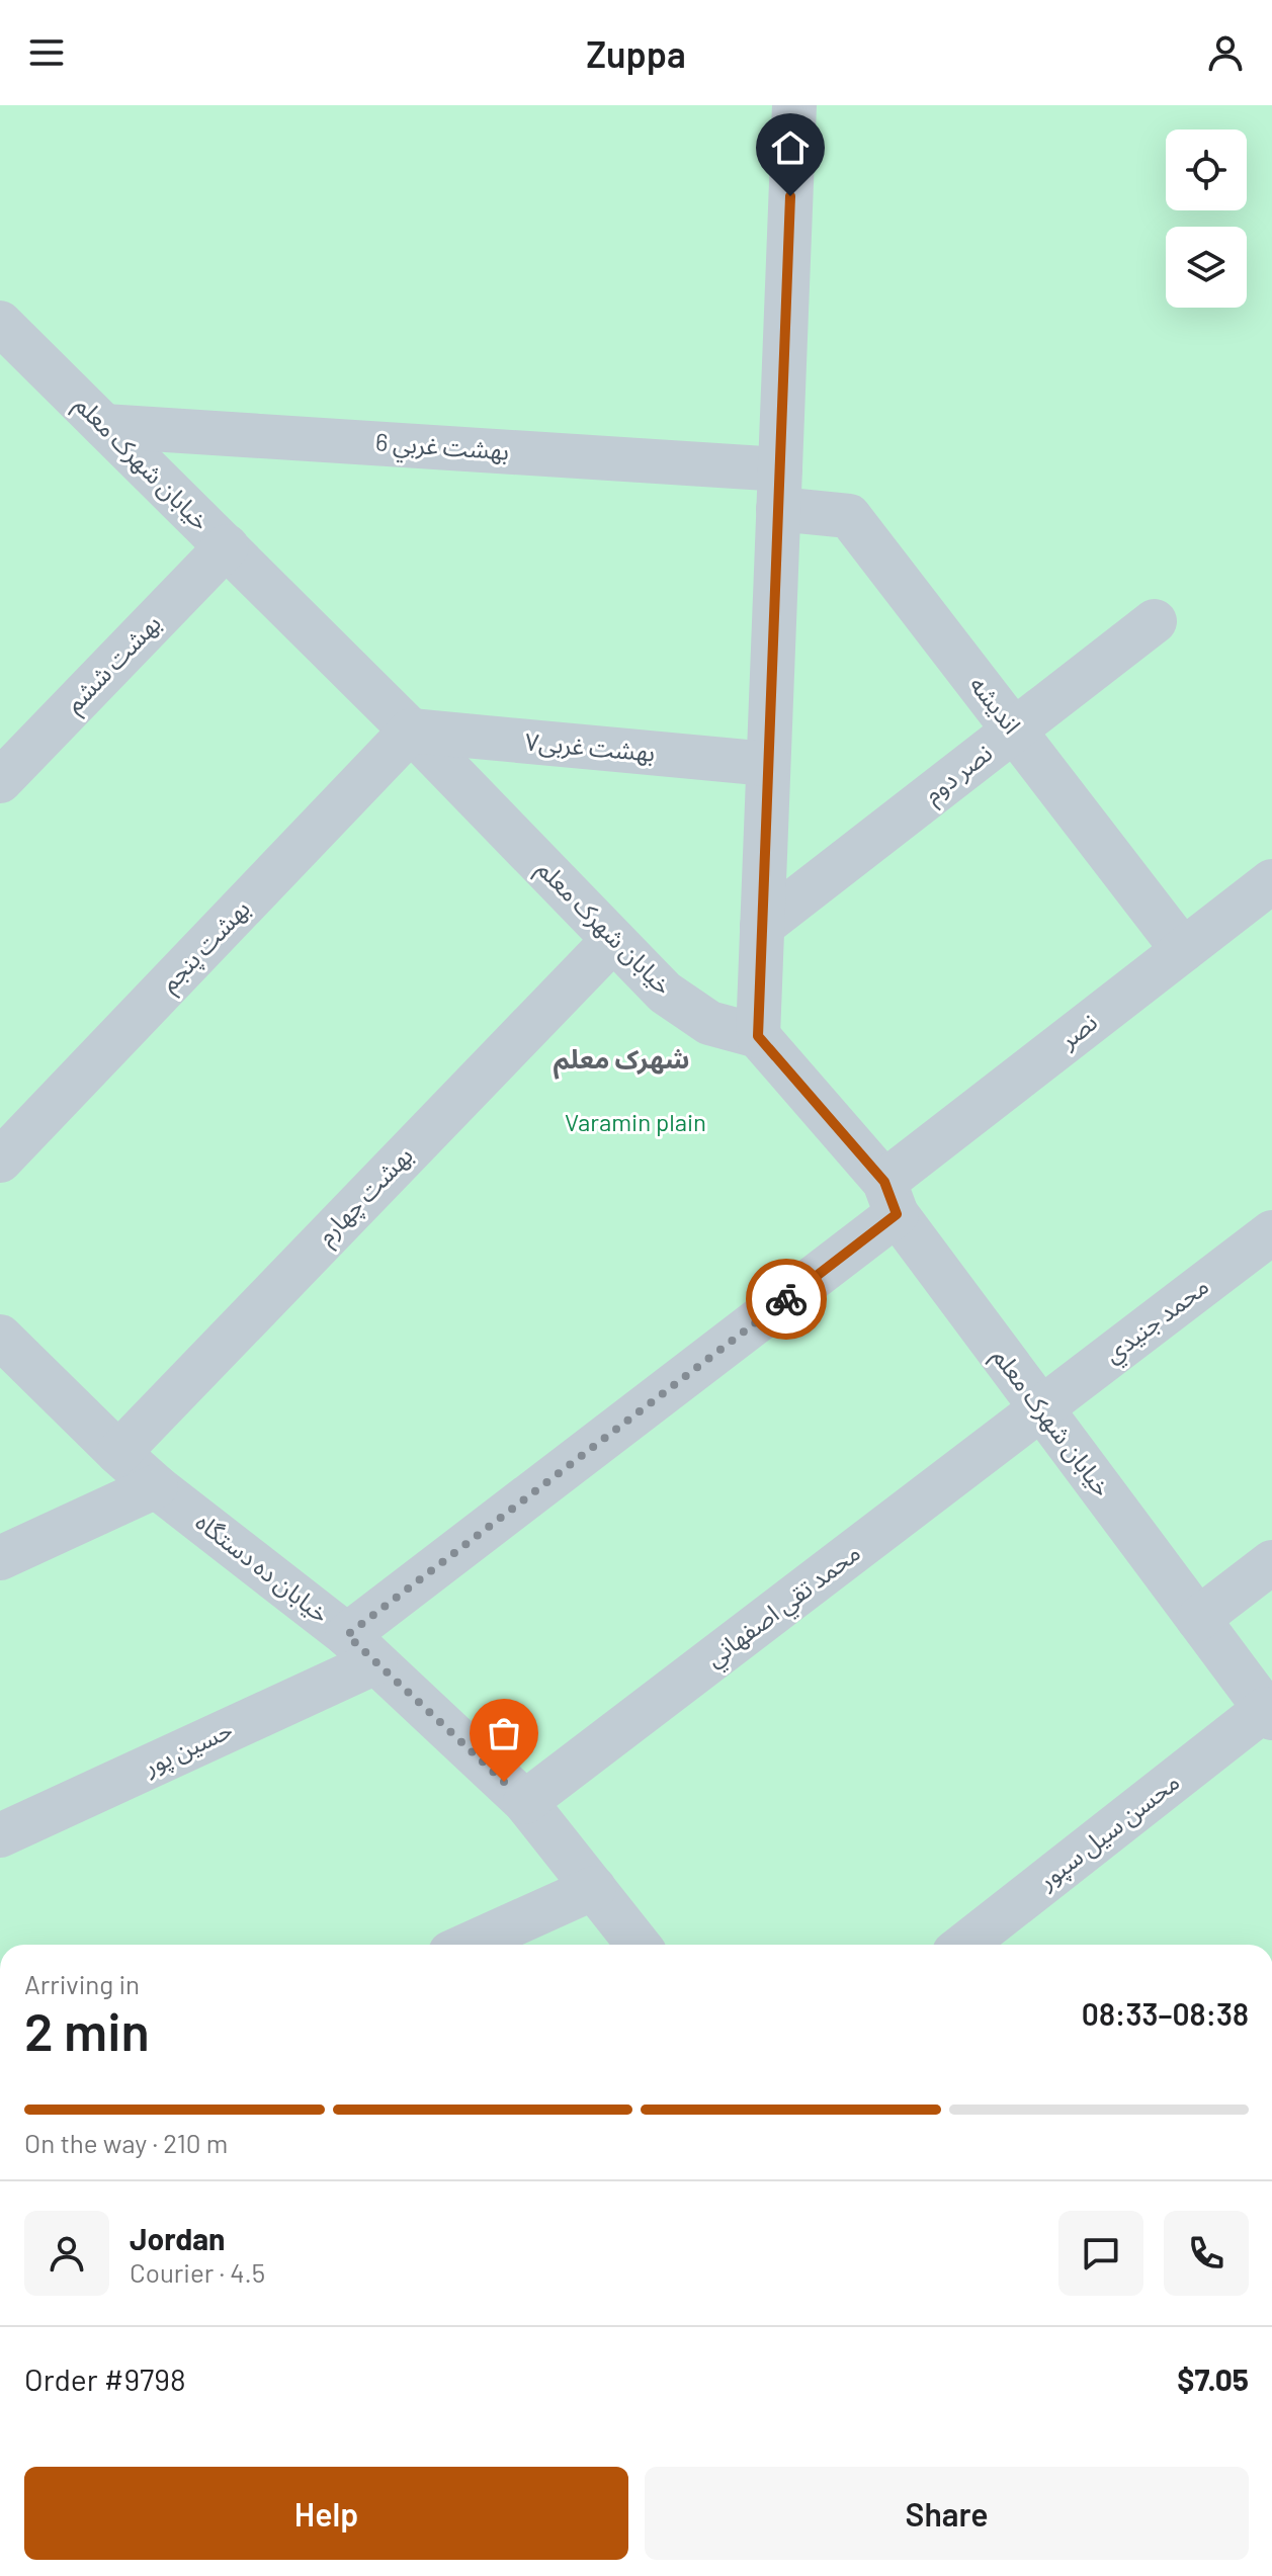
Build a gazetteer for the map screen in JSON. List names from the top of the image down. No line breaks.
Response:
{"streets":{"street":["بهشت غربي 6","خیابان شهرک معلم","بهشت ششم","اندیشه","بهشت غربی۷","نصر دوم","بهشت پنجم","نصر","بهشت چهارم","محمد جنيدي","خیابان ده دستگاه","محمد تقي اصفهاني","حسين پور","محسن سيل سپور"]},"crossings":[["بهشت غربي 6","خیابان شهرک معلم"],["بهشت غربي 6","اندیشه"],["خیابان شهرک معلم","بهشت ششم"],["خیابان شهرک معلم","بهشت غربی۷"],["خیابان شهرک معلم","بهشت پنجم"],["خیابان شهرک معلم","نصر"],["خیابان شهرک معلم","بهشت چهارم"],["خیابان شهرک معلم","محمد جنيدي"],["خیابان شهرک معلم","محمد تقي اصفهاني"],["خیابان شهرک معلم","محسن سيل سپور"],["اندیشه","نصر دوم"],["اندیشه","نصر"],["بهشت غربی۷","بهشت پنجم"],["نصر","خیابان ده دستگاه"],["نصر","حسين پور"],["بهشت چهارم","خیابان ده دستگاه"],["محمد جنيدي","محمد تقي اصفهاني"],["خیابان ده دستگاه","محمد تقي اصفهاني"],["خیابان ده دستگاه","حسين پور"]],"districts":["شهرک معلم"],"parks":["Varamin plain"],"page":{"header":"Zuppa","heading":["2 min","Arriving in","08:33–08:38"],"panel":["Jordan","Courier · 4.5","Order #9798","$7.05"],"bar":"On the way · 210 m","buttons":["Help","Share"]}}
